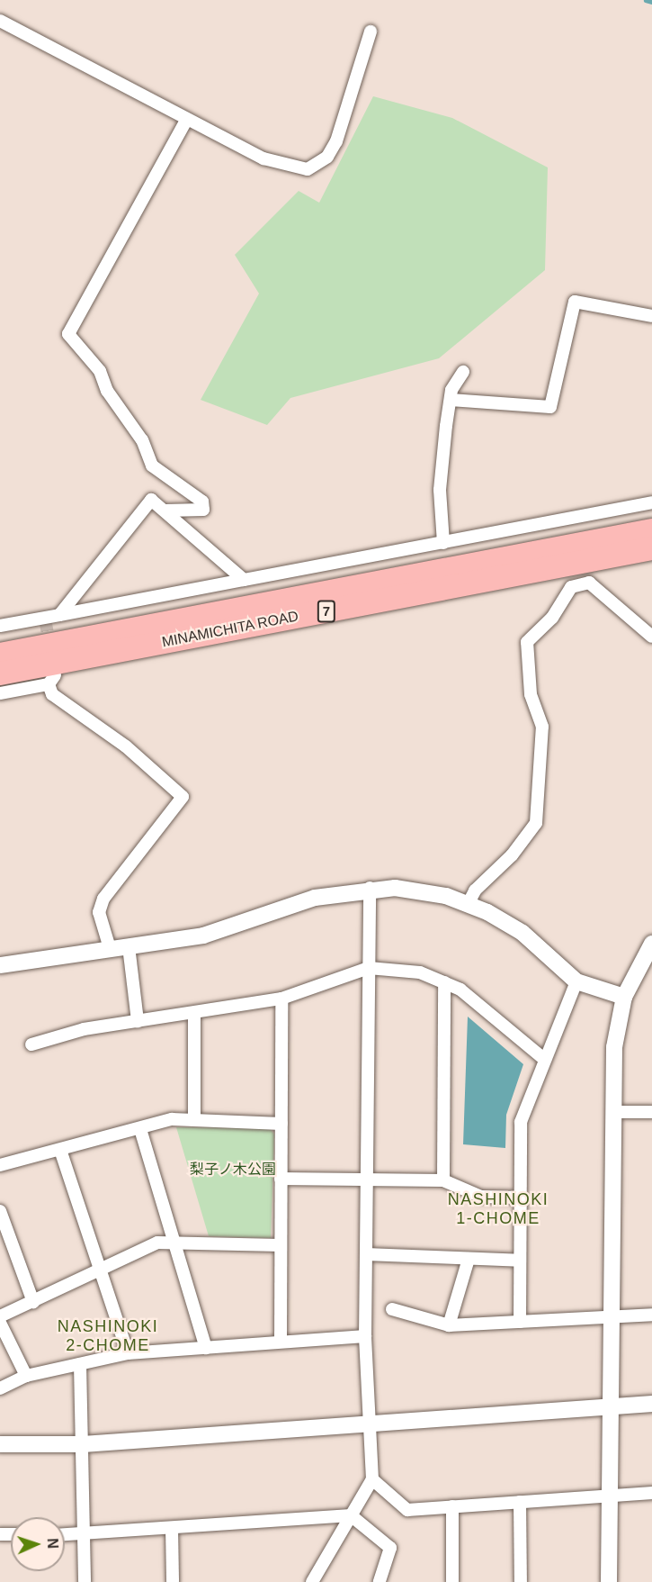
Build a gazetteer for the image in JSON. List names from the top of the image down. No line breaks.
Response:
{"streets":{"highway":["7","MINAMICHITA ROAD"]},"districts":["NASHINOKI 1-CHOME","NASHINOKI 2-CHOME"],"parks":["梨子ノ木公園"],"north":"right"}
